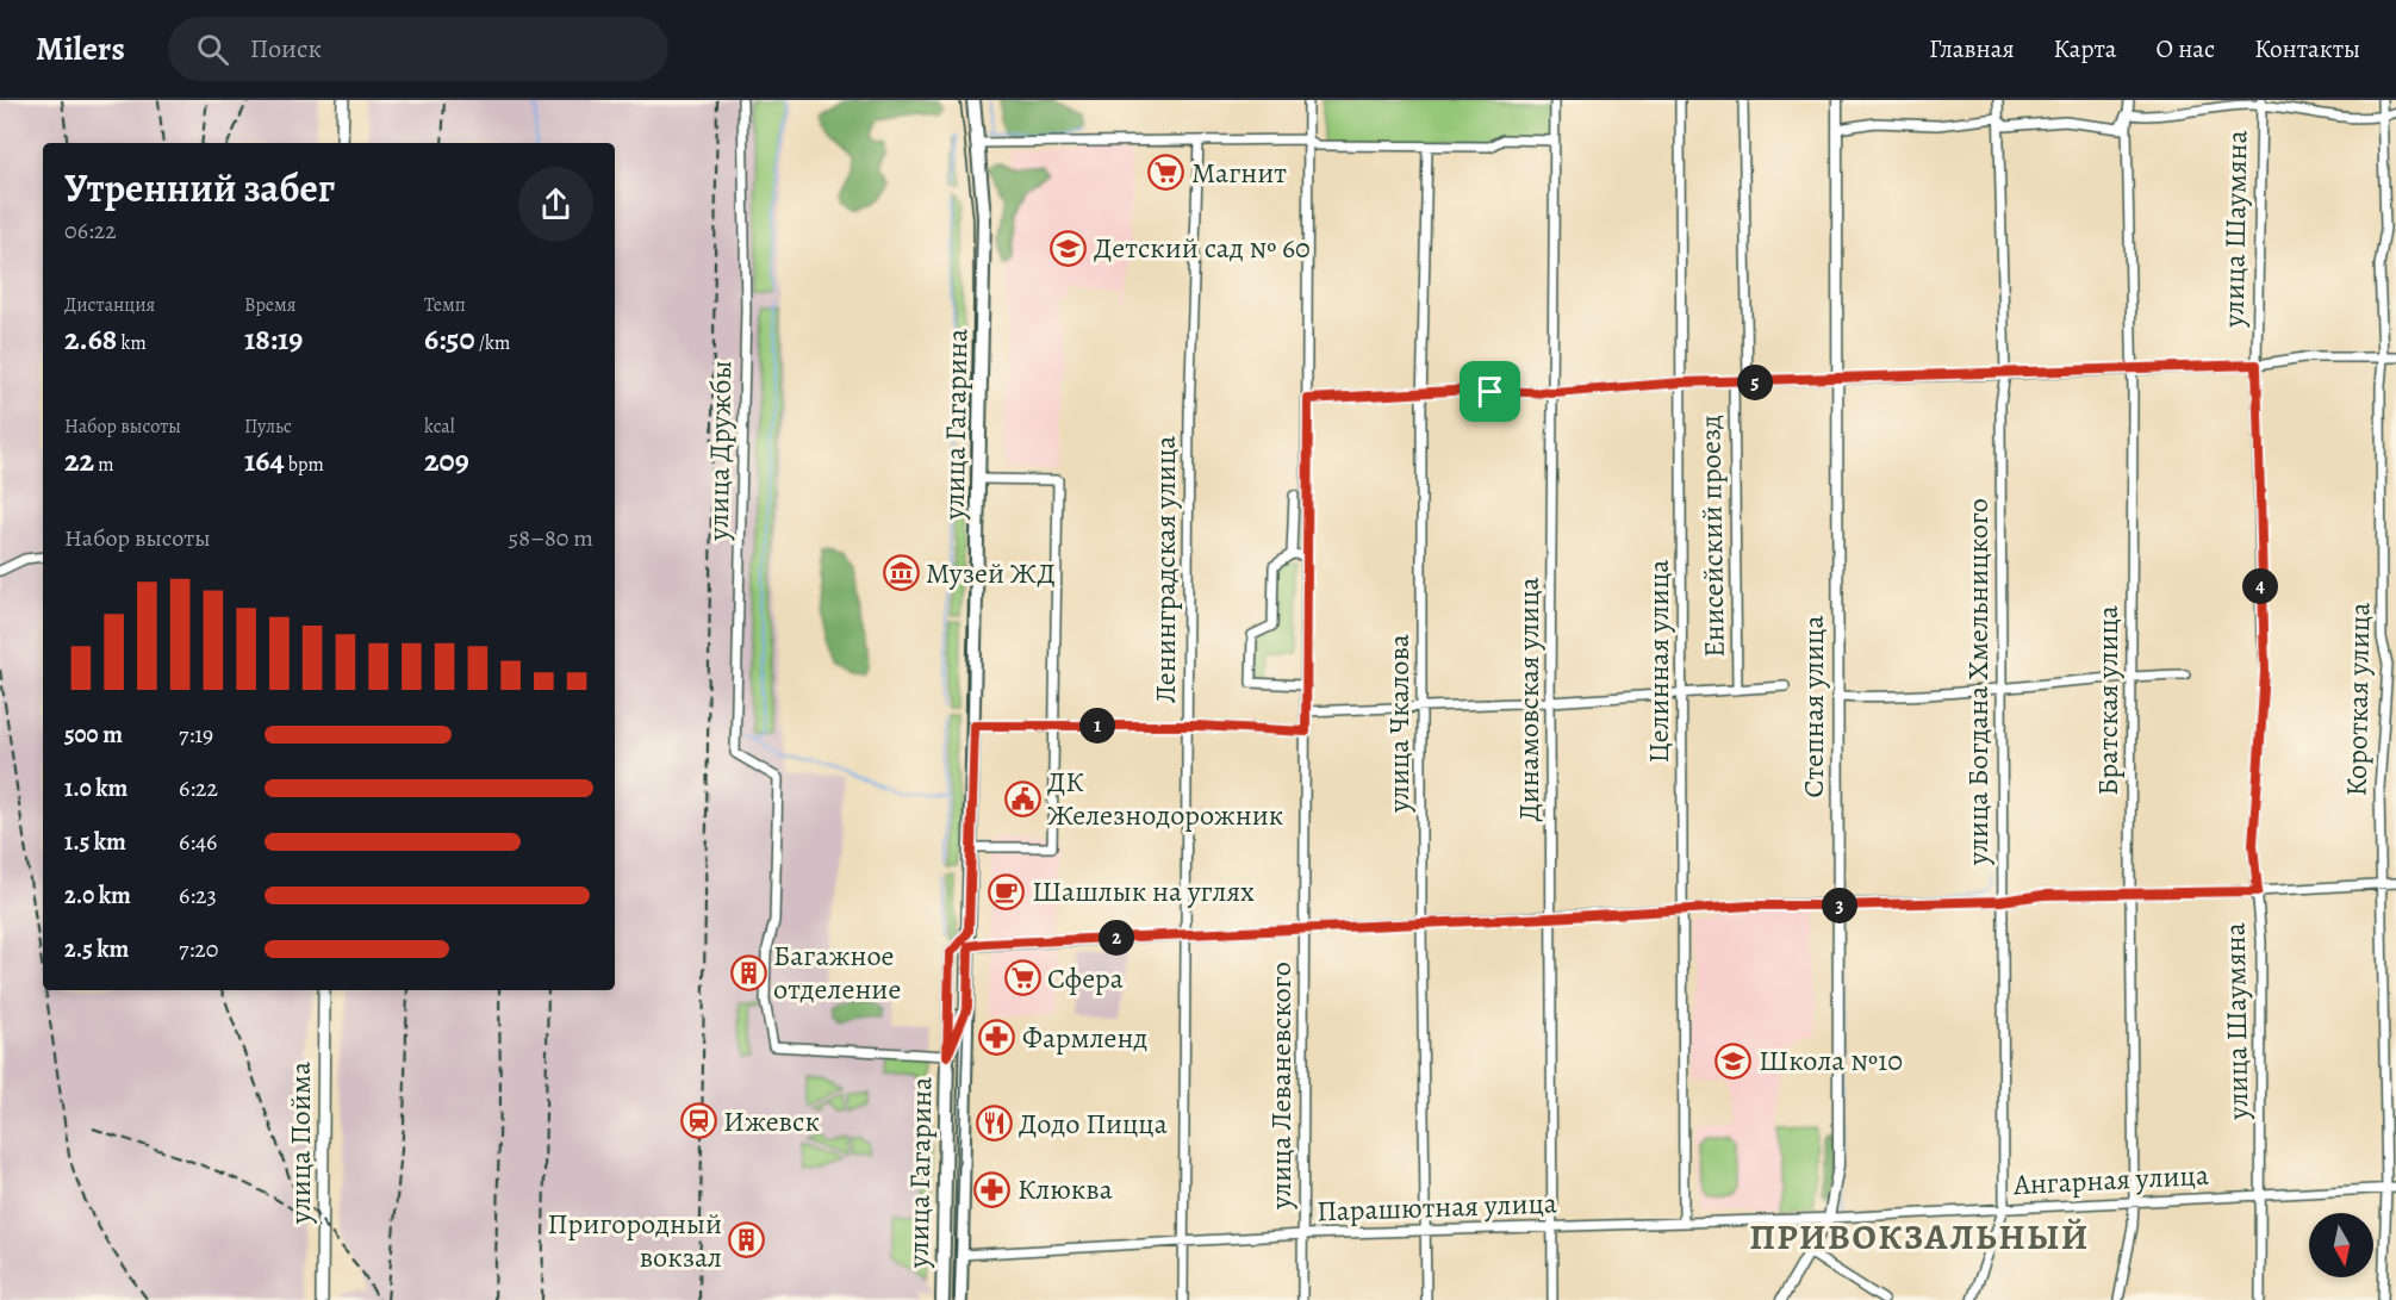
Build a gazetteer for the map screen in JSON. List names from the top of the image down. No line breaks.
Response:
{"streets":{"main road":["улица Гагарина","улица Пойма"],"street":["улица Шаумяна","улица Дружбы","Енисейский проезд","Ленинградская улица","Целинная улица","улица Богдана Хмельницкого","Динамовская улица","Короткая улица","Братская улица","Степная улица","улица Чкалова","улица Леваневского","Ангарная улица","Парашютная улица"]},"crossings":[["улица Шаумяна","Ангарная улица"],["улица Гагарина","улица Дружбы"],["улица Гагарина","Парашютная улица"],["Ленинградская улица","Парашютная улица"],["Целинная улица","Парашютная улица"],["улица Богдана Хмельницкого","Ангарная улица"],["Динамовская улица","Парашютная улица"],["Короткая улица","Ангарная улица"],["Братская улица","Ангарная улица"],["Степная улица","Ангарная улица"],["Степная улица","Парашютная улица"],["улица Чкалова","Парашютная улица"],["улица Леваневского","Парашютная улица"],["Ангарная улица","Парашютная улица"]],"districts":["ПРИВОКЗАЛЬНЫЙ"],"places":{"supermarket":["Магнит","Сфера"],"school or university":["Детский сад № 60","Школа №10"],"museum":["Музей ЖД"],"public building":["ДК Железнодорожник"],"cafe":["Шашлык на углях"],"building":["Багажное отделение","Пригородный вокзал"],"pharmacy":["Фармленд","Клюква"],"station":["Ижевск"],"restaurant":["Додо Пицца"]},"north":"bottom","page":{"header":"Milers","search":"Поиск","nav":["Главная","Карта","О нас","Контакты"],"heading":["Утренний забег","06:22"],"stats":[["Дистанция","2.68 km"],["Время","18:19"],["Темп","6:50 /km"],["Набор высоты","22 m"],["Пульс","164 bpm"],["kcal","209"]],"pins":["5","4","1","3","2"],"chart":["Набор высоты","58–80 m"],"list":[{"name":"500 m","note":"7:19"},{"name":"1.0 km","note":"6:22"},{"name":"1.5 km","note":"6:46"},{"name":"2.0 km","note":"6:23"},{"name":"2.5 km","note":"7:20"}]}}
